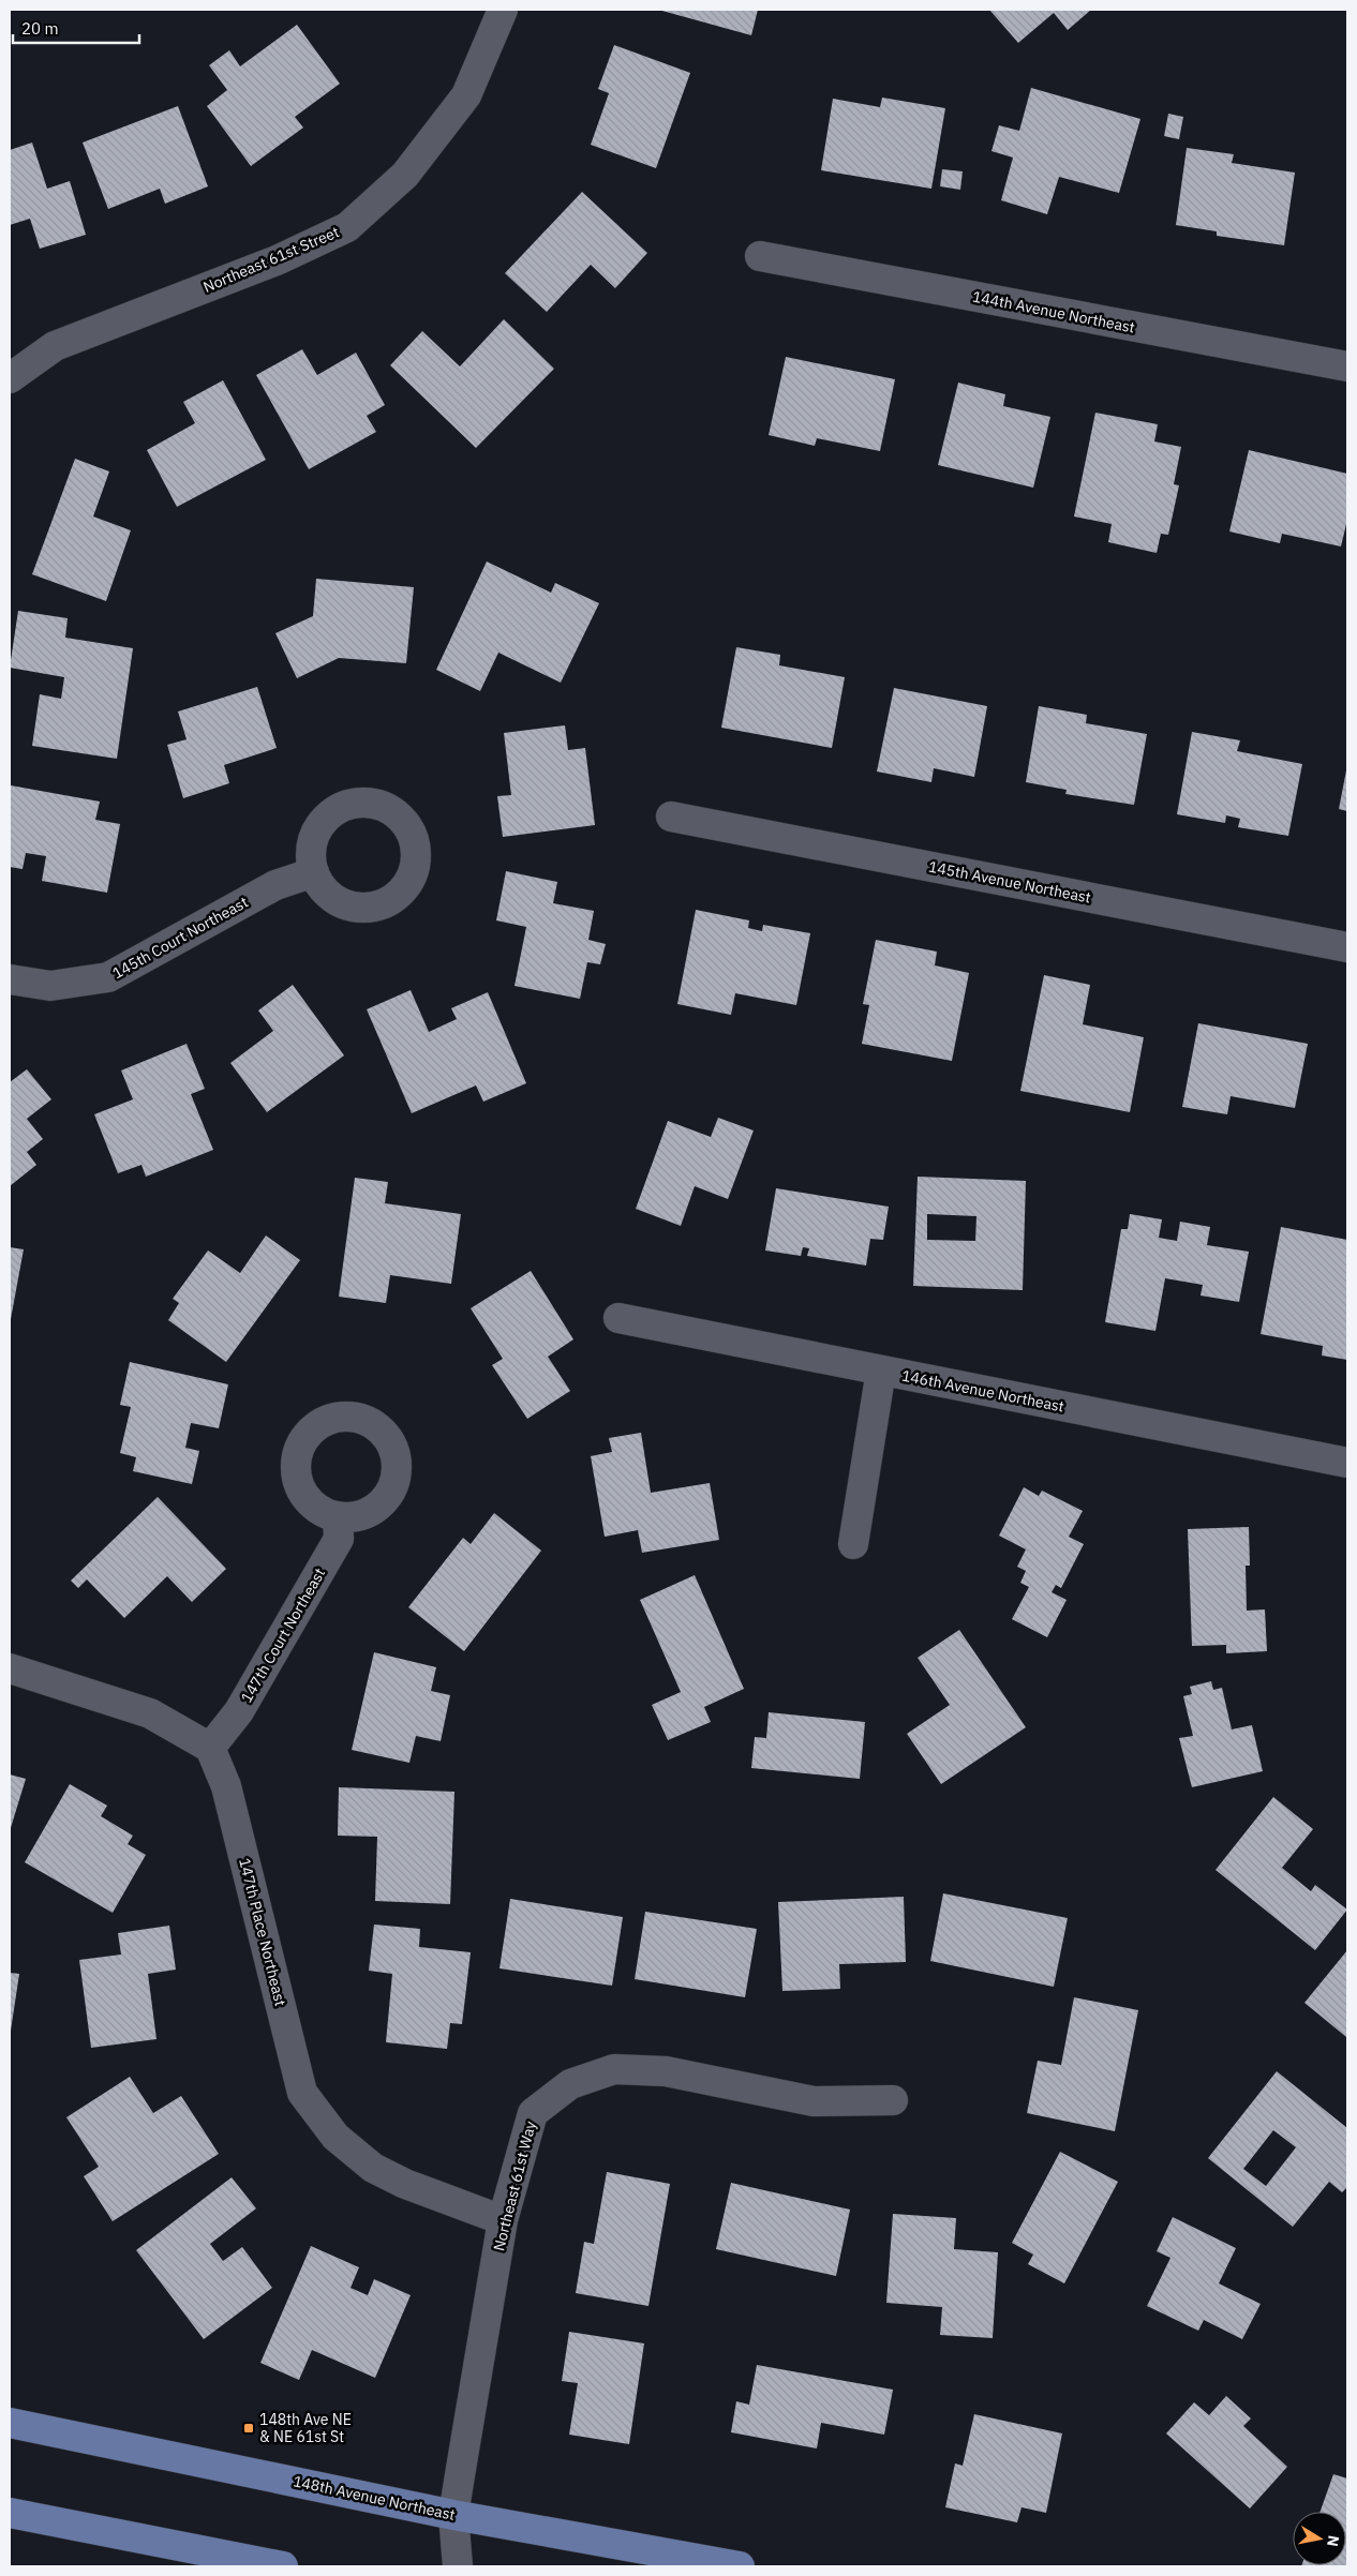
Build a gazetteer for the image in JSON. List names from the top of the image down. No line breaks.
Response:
{"streets":{"main road":["148th Avenue Northeast"],"street":["Northeast 61st Street","144th Avenue Northeast","145th Avenue Northeast","145th Court Northeast","146th Avenue Northeast","147th Court Northeast","147th Place Northeast","Northeast 61st Way"]},"crossings":[["147th Court Northeast","147th Place Northeast"],["147th Place Northeast","Northeast 61st Way"],["Northeast 61st Way","148th Avenue Northeast"]],"places":{"transit":["148th Ave NE & NE 61st St"]},"scale_bar":"20 m","north":"right"}
